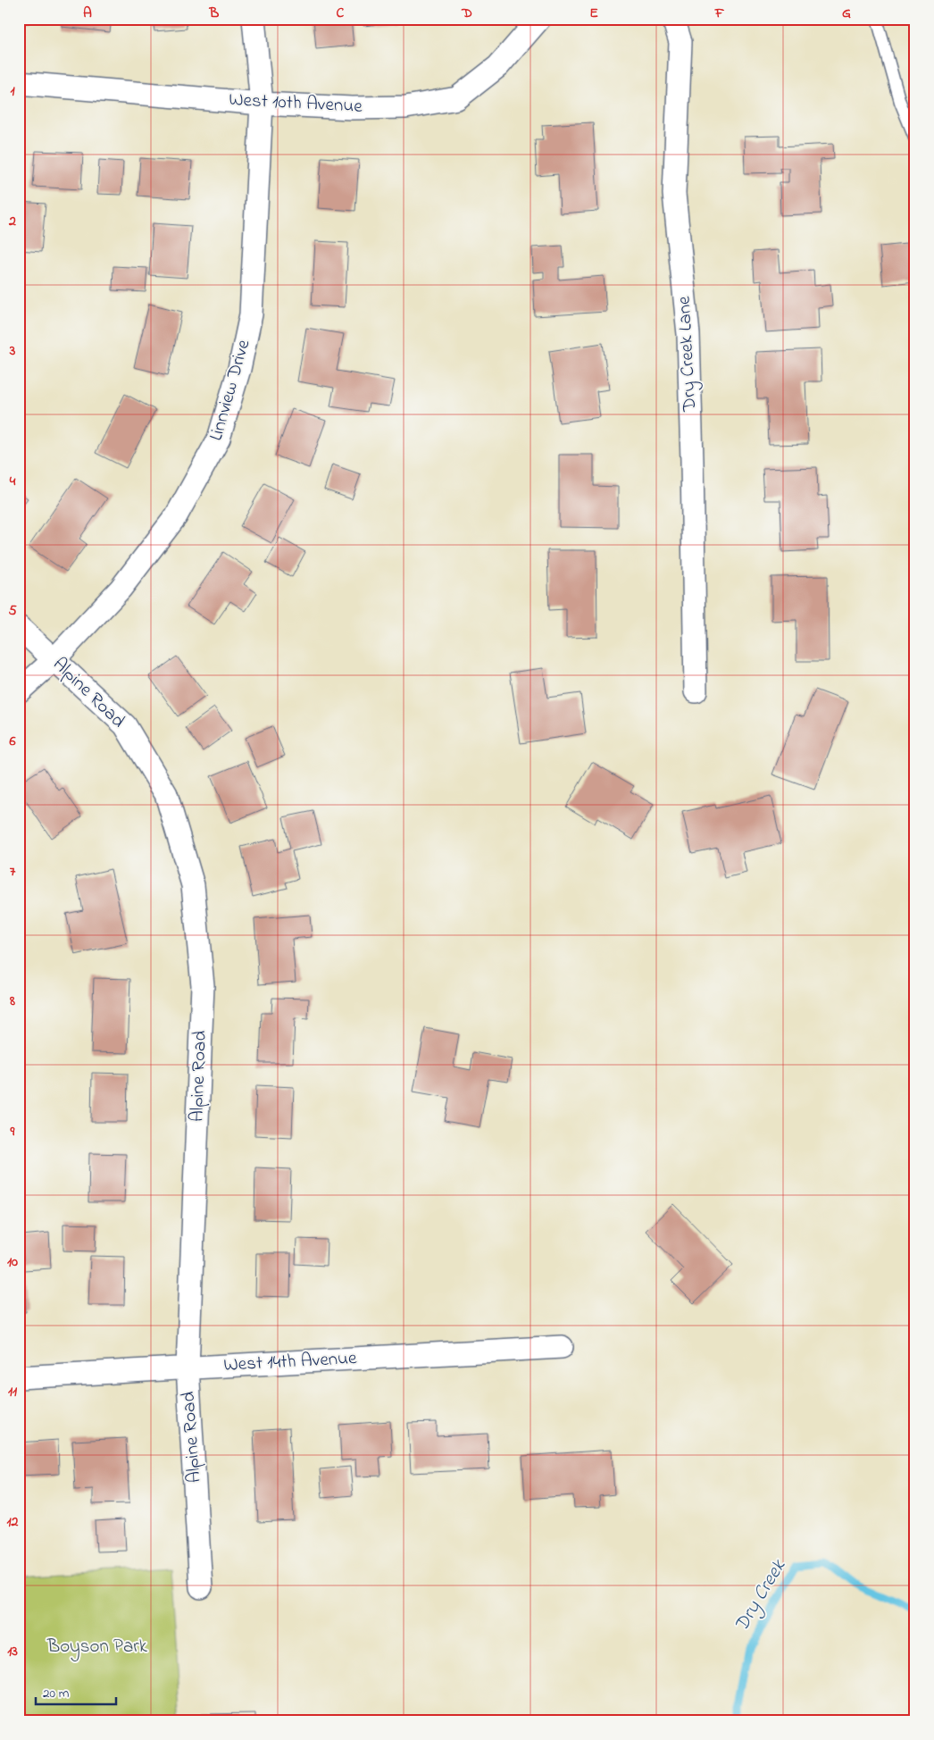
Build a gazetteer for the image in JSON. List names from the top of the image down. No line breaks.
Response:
{"streets":{"street":["West 10th Avenue","Dry Creek Lane","Linnview Drive","Alpine Road","West 14th Avenue"]},"crossings":[["West 10th Avenue","Linnview Drive"],["Linnview Drive","Alpine Road"],["Alpine Road","West 14th Avenue"]],"water":["Dry Creek"],"parks":["Boyson Park"],"scale_bar":"20 m","grid":{"columns":["A","B","C","D","E","F","G"],"rows":["1","2","3","4","5","6","7","8","9","10","11","12","13"]}}
